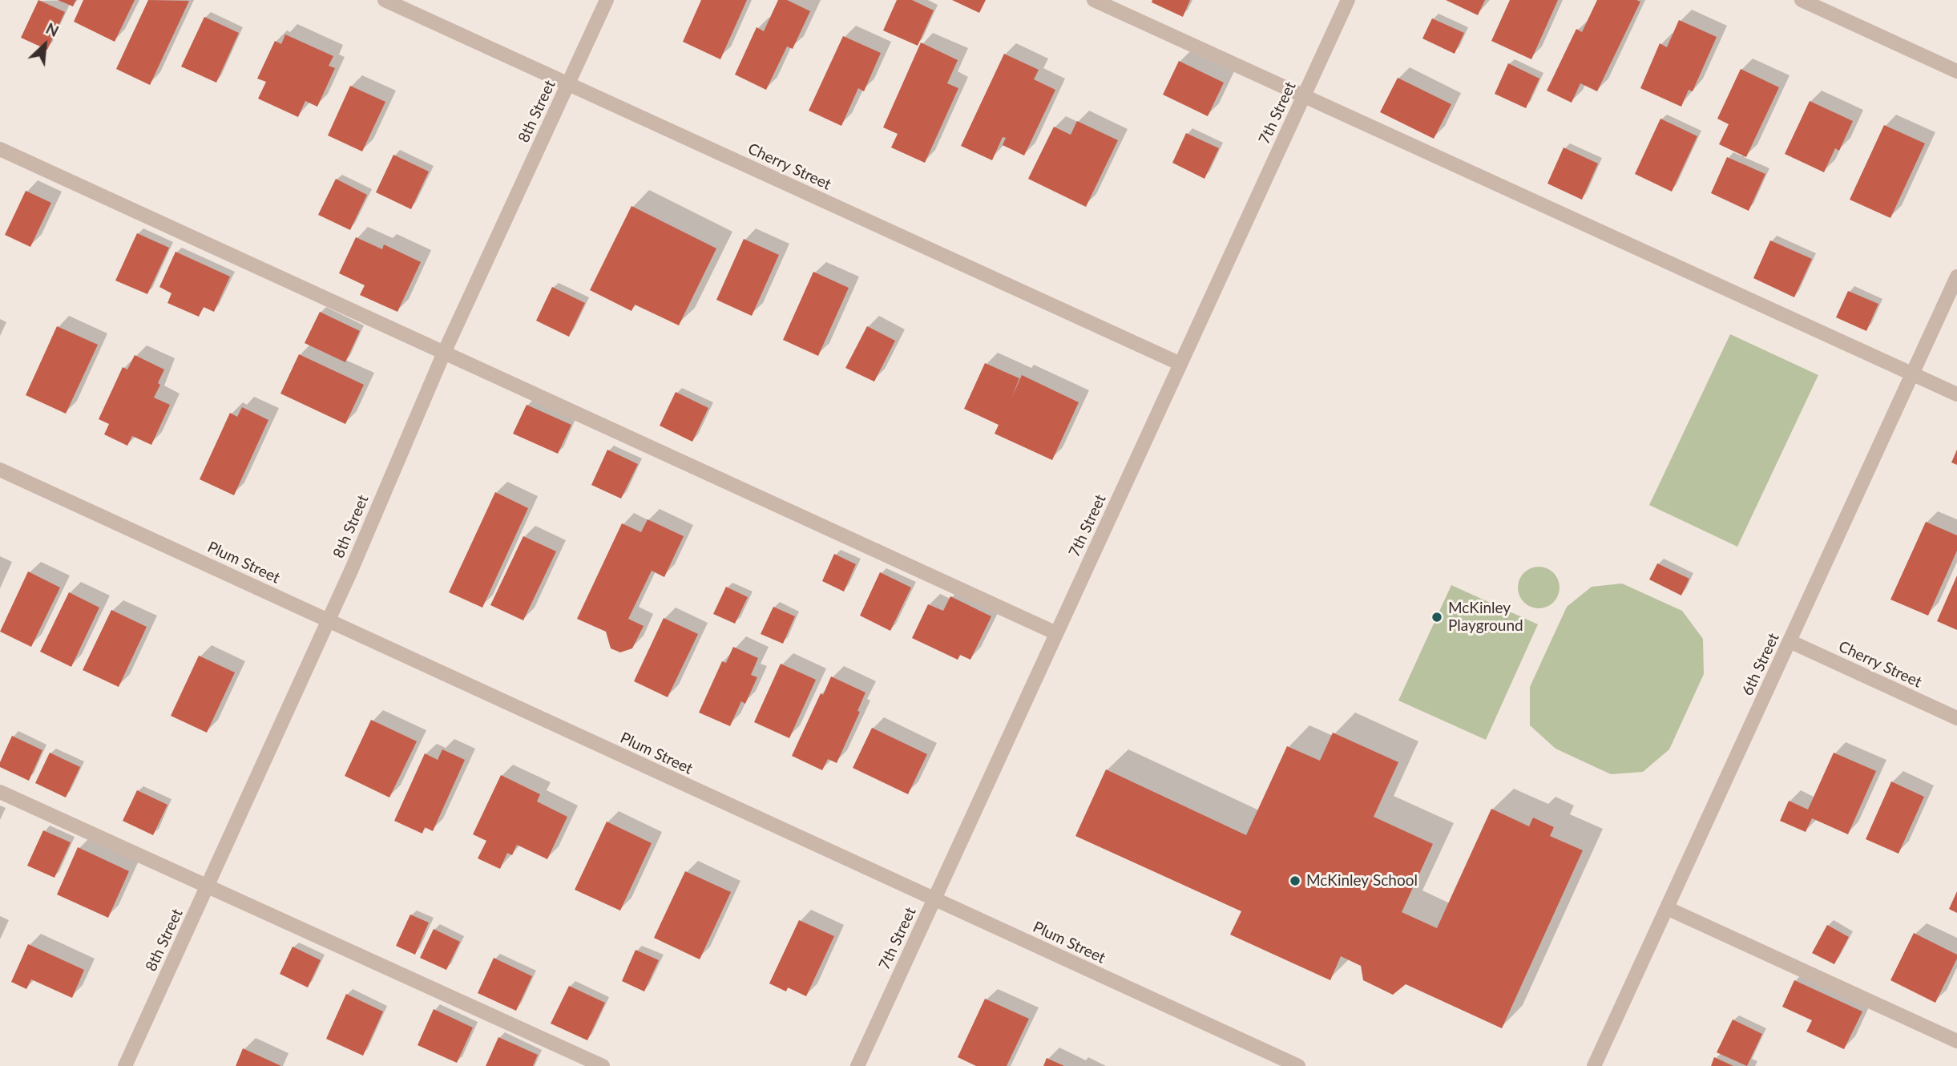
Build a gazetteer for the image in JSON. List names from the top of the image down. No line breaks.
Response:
{"streets":{"street":["8th Street","7th Street","Cherry Street","Plum Street","6th Street"]},"crossings":[["8th Street","Cherry Street"],["8th Street","Plum Street"],["7th Street","Cherry Street"],["7th Street","Plum Street"],["Cherry Street","6th Street"]],"places":["McKinley Playground","McKinley School"],"north":"top right"}
